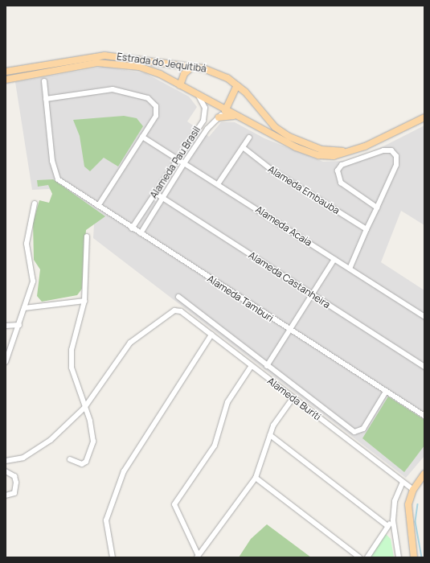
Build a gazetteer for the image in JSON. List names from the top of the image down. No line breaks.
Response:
{"streets":{"main road":["Estrada do Jequitibá"],"street":["Alameda Pau Brasil","Alameda Embauba","Alameda Acaia","Alameda Castanheira","Alameda Tamburi","Alameda Buriti"]},"crossings":[["Estrada do Jequitibá","Alameda Pau Brasil"],["Alameda Pau Brasil","Alameda Acaia"],["Alameda Pau Brasil","Alameda Castanheira"],["Alameda Pau Brasil","Alameda Tamburi"]]}
